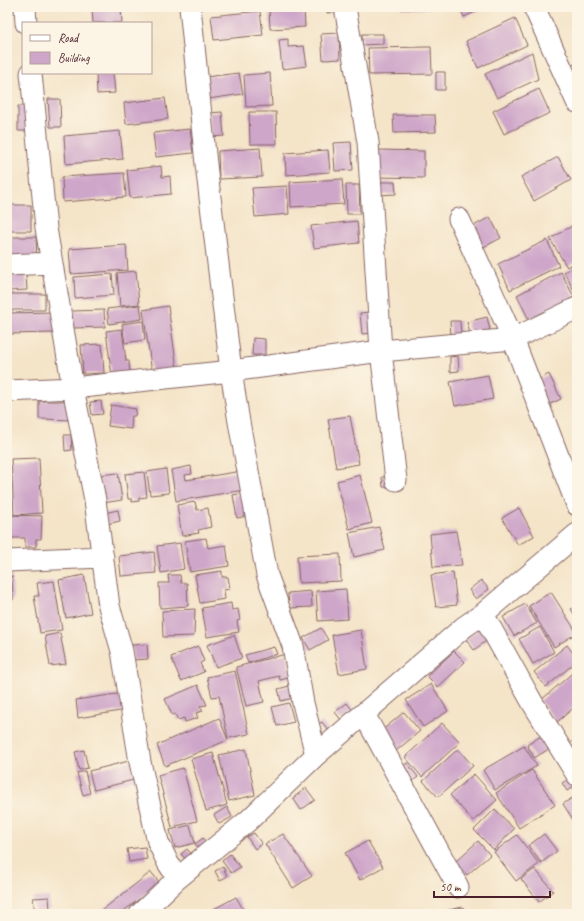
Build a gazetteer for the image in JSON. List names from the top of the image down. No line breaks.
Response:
{"legend":["Road","Building"],"scale_bar":"50 m"}
